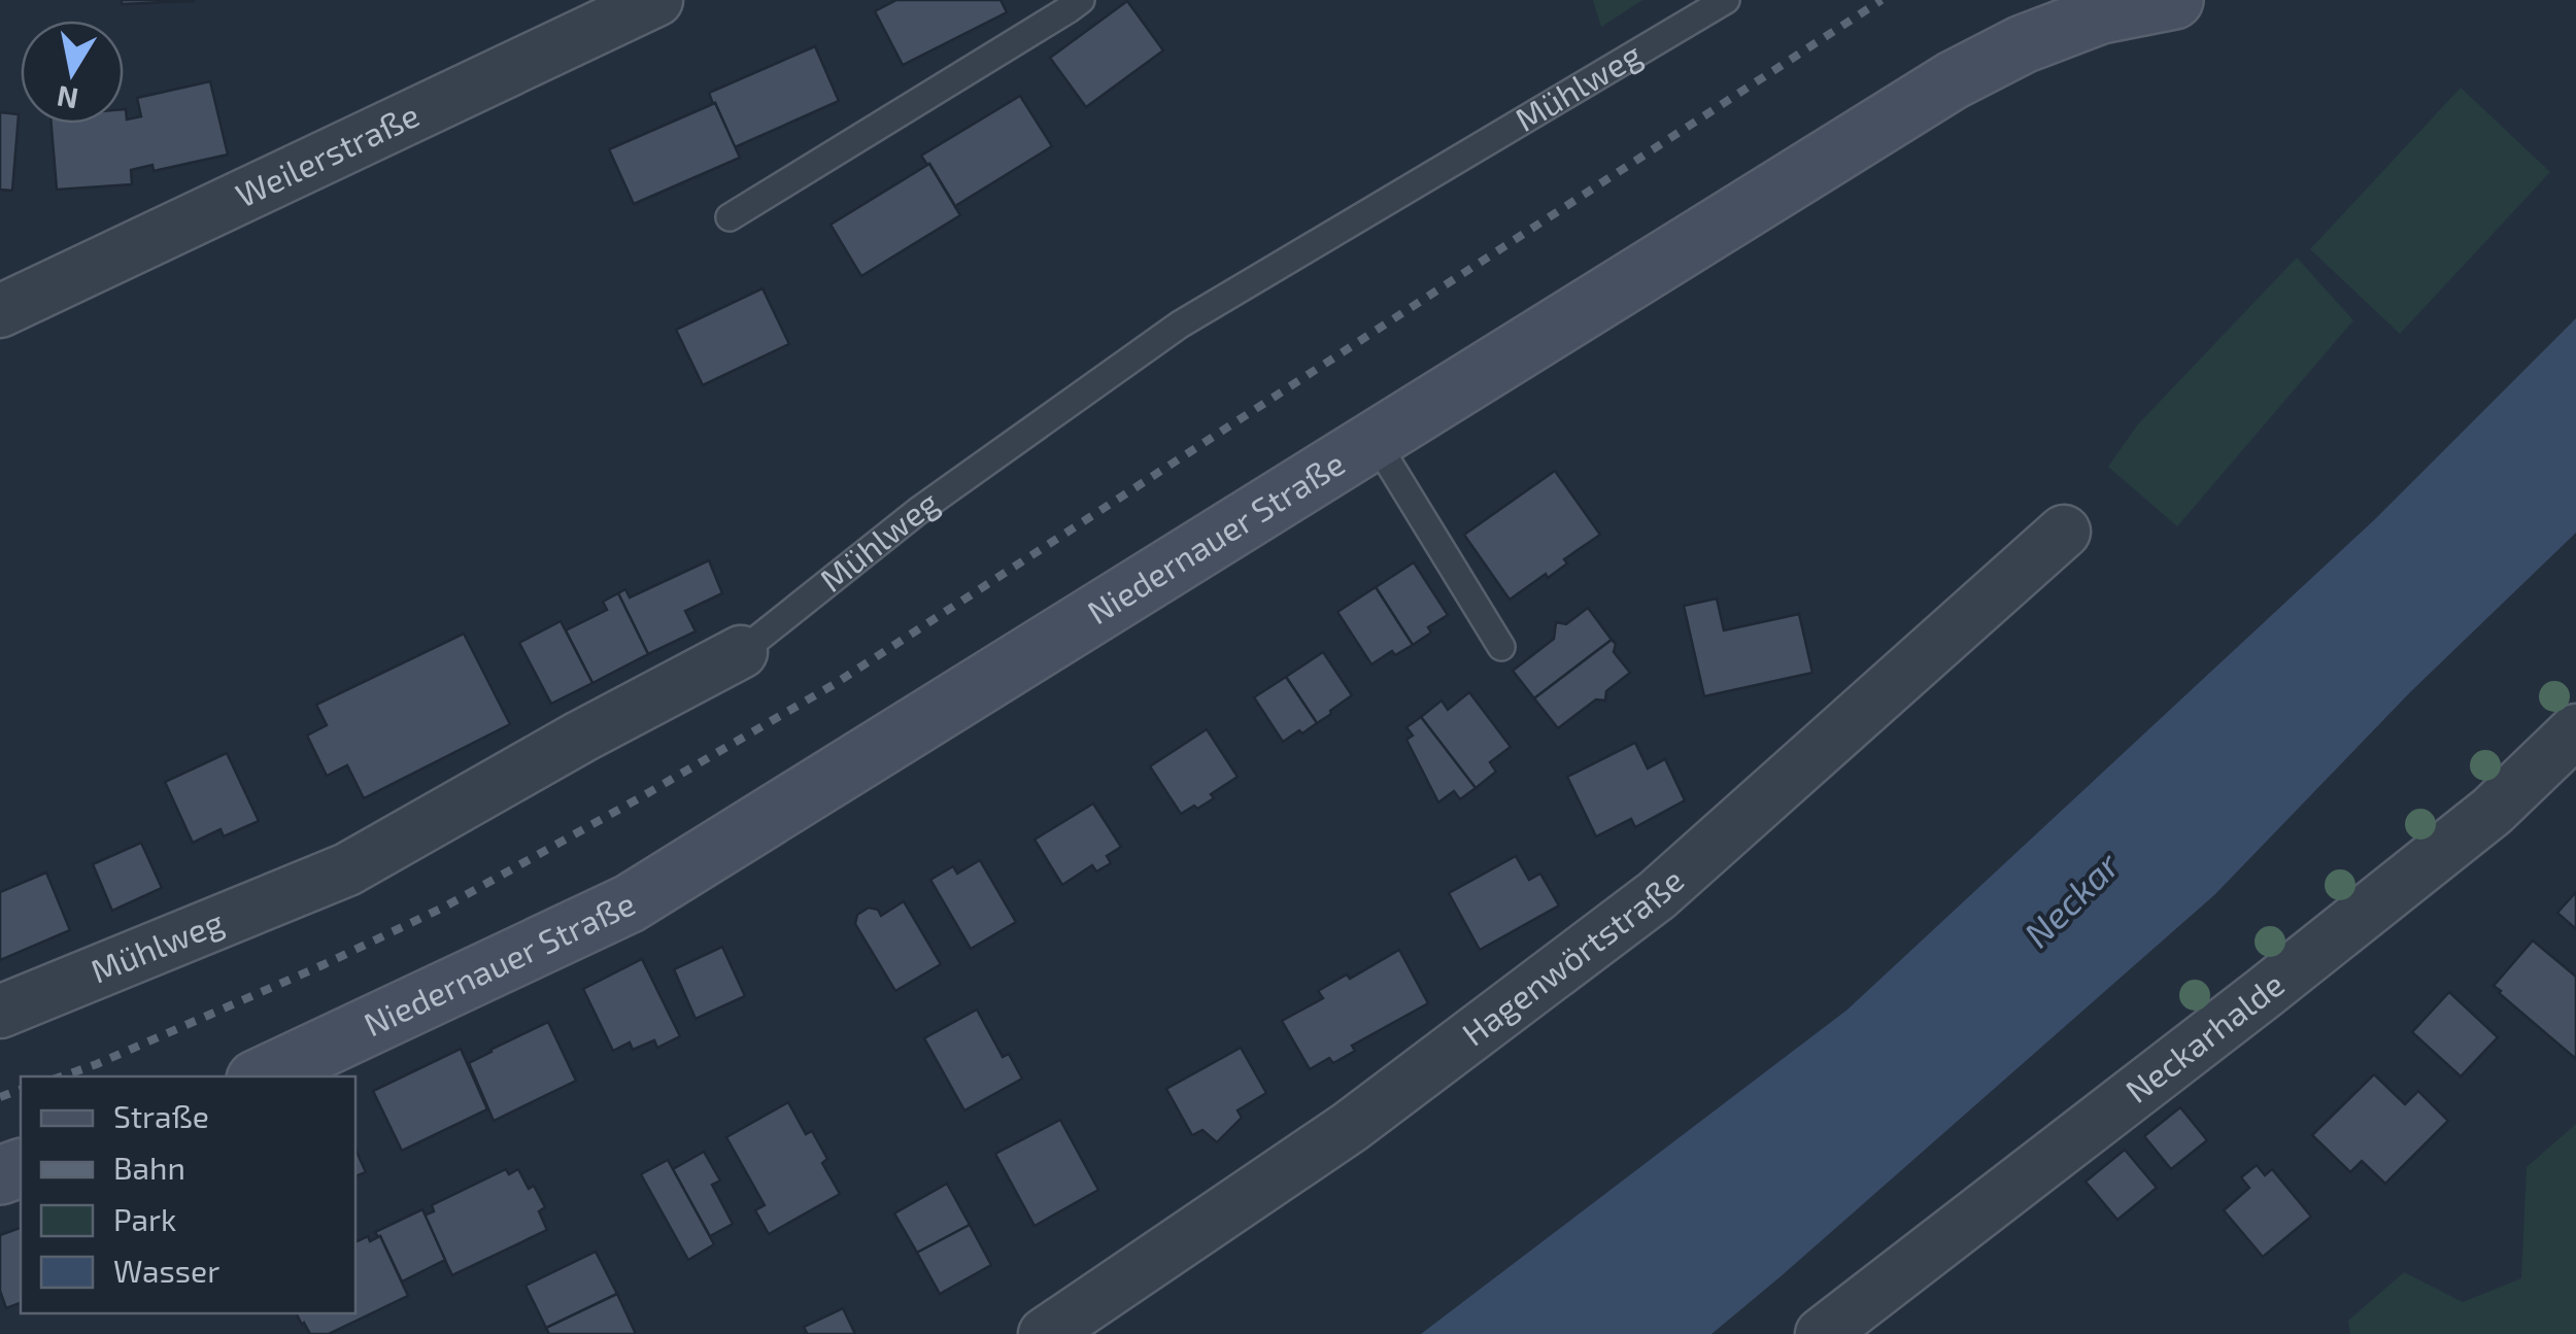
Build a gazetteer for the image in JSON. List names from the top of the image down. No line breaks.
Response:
{"streets":{"main road":["Niedernauer Straße"],"street":["Mühlweg","Weilerstraße","Hagenwörtstraße","Neckarhalde"]},"water":["Neckar"],"legend":["Straße","Bahn","Park","Wasser"],"north":"bottom"}
